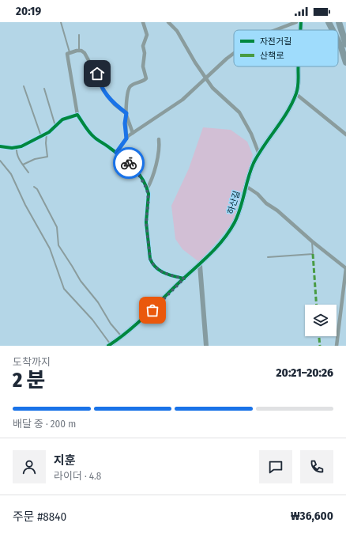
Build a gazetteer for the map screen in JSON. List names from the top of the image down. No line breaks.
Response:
{"streets":{"street":["하산길"]},"legend":["자전거길","산책로"],"page":{"status":"20:19","heading":["2 분","도착까지","20:21–20:26"],"panel":["지훈","라이더 · 4.8","주문 #8840","₩36,600"],"bar":"배달 중 · 200 m"}}
